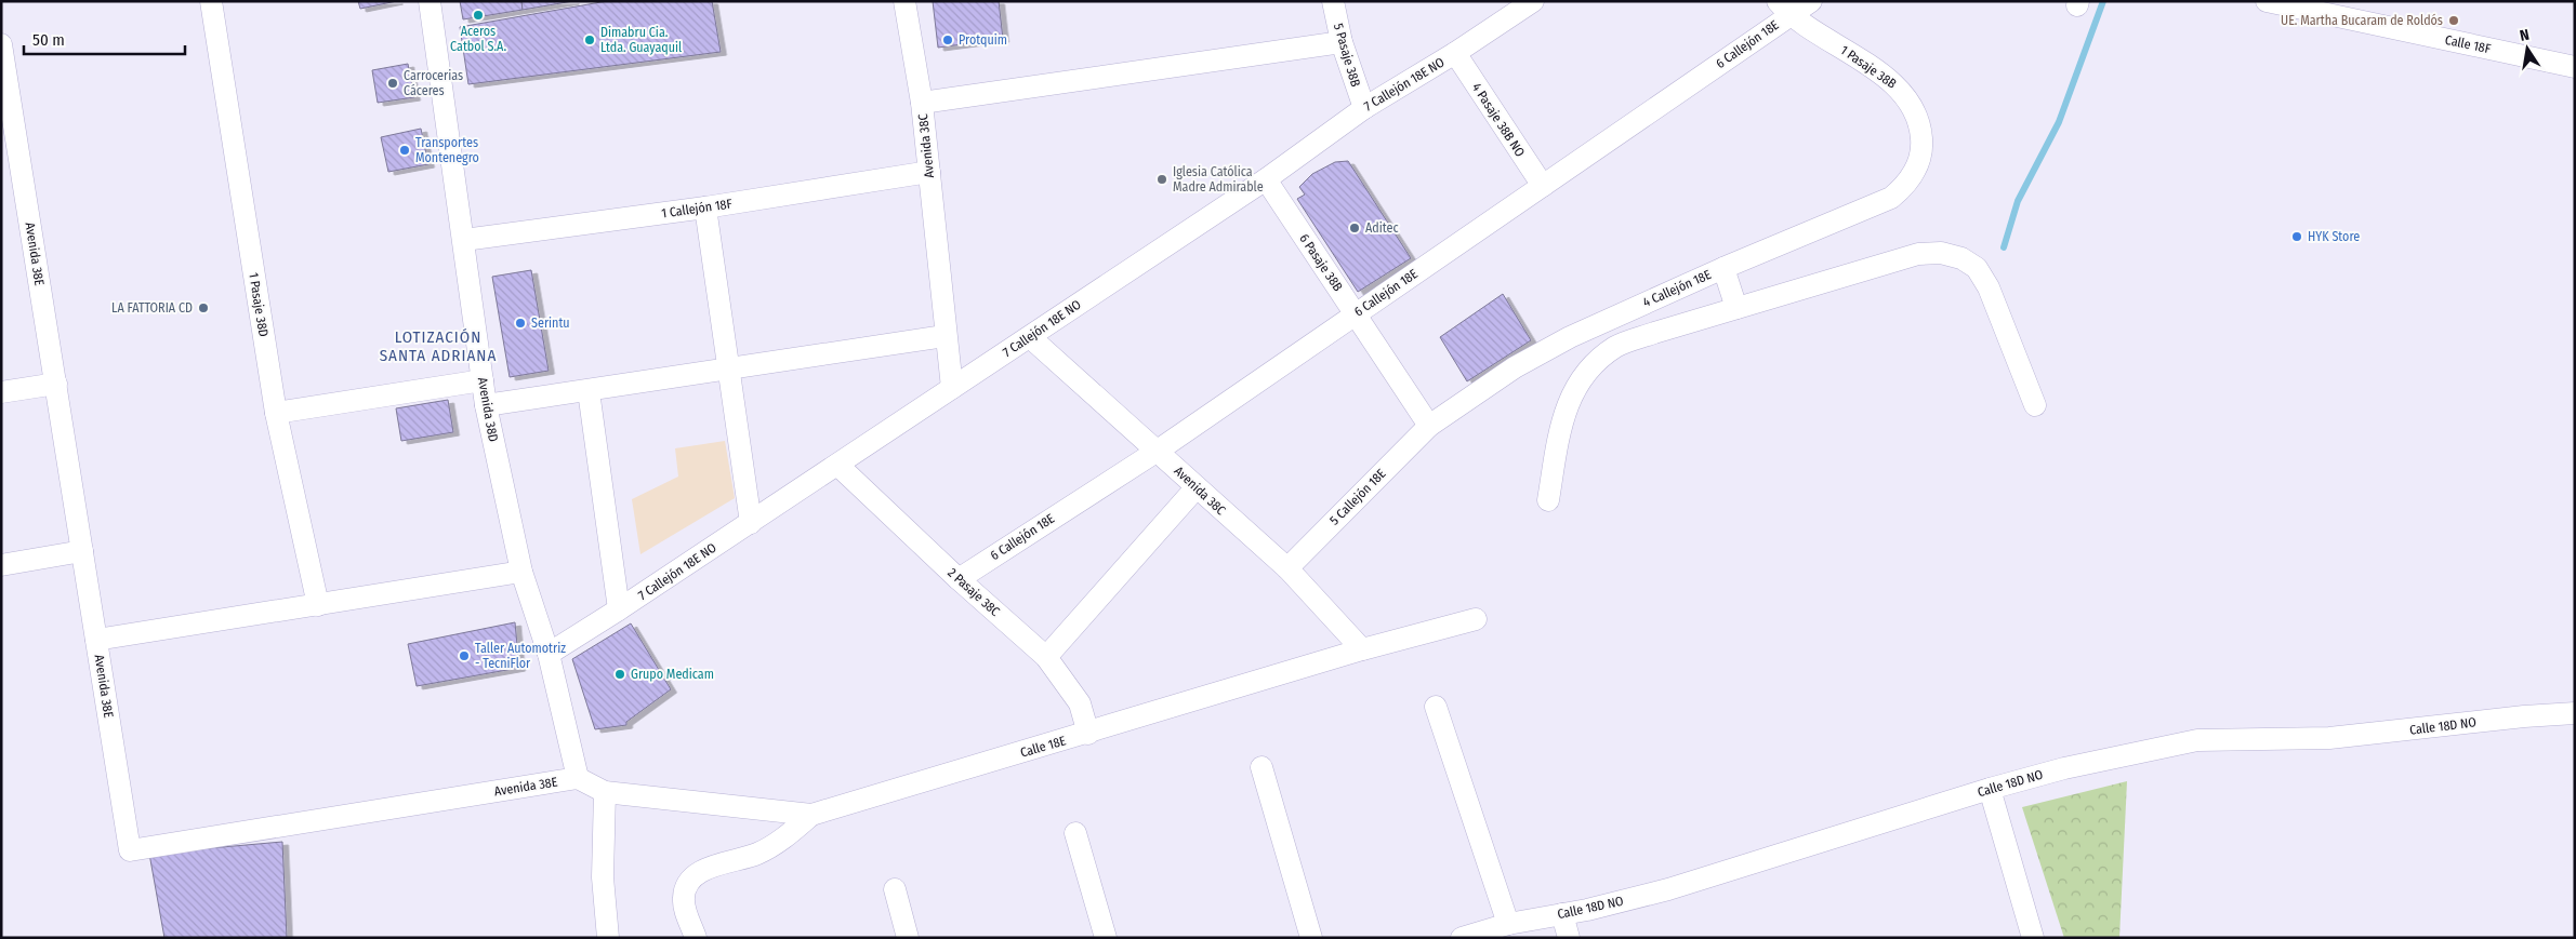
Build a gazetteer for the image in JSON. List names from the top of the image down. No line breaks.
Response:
{"streets":{"street":["6 Callejón 18E","Calle 18F","5 Pasaje 38B","1 Pasaje 38B","7 Callejón 18E NO","4 Pasaje 38B NO","Avenida 38C","1 Callejón 18F","Avenida 38E","6 Pasaje 38B","4 Callejón 18E","1 Pasaje 38D","Avenida 38D","5 Callejón 18E","2 Pasaje 38C","Calle 18D NO","Calle 18E"]},"crossings":[["6 Callejón 18E","1 Pasaje 38B"],["6 Callejón 18E","4 Pasaje 38B NO"],["6 Callejón 18E","Avenida 38C"],["6 Callejón 18E","6 Pasaje 38B"],["6 Callejón 18E","2 Pasaje 38C"],["5 Pasaje 38B","7 Callejón 18E NO"],["1 Pasaje 38B","4 Callejón 18E"],["7 Callejón 18E NO","4 Pasaje 38B NO"],["7 Callejón 18E NO","Avenida 38C"],["7 Callejón 18E NO","6 Pasaje 38B"],["7 Callejón 18E NO","Avenida 38D"],["7 Callejón 18E NO","2 Pasaje 38C"],["Avenida 38C","1 Callejón 18F"],["Avenida 38C","5 Callejón 18E"],["Avenida 38C","Calle 18E"],["1 Callejón 18F","Avenida 38D"],["Avenida 38E","Avenida 38D"],["6 Pasaje 38B","4 Callejón 18E"],["6 Pasaje 38B","5 Callejón 18E"],["4 Callejón 18E","5 Callejón 18E"],["2 Pasaje 38C","Calle 18E"]],"districts":["LOTIZACIÓN SANTA ADRIANA"],"places":["Aceros Catbol S.A.","UE. Martha Bucaram de Roldós","Dimabru Cia. Ltda. Guayaquil","Protquim","Carrocerias Cáceres","Transportes Montenegro","Iglesia Católica Madre Admirable","Aditec","HYK Store","LA FATTORIA CD","Serintu","Taller Automotriz - TecniFlor","Grupo Medicam"],"scale_bar":"50 m","north":"top"}
